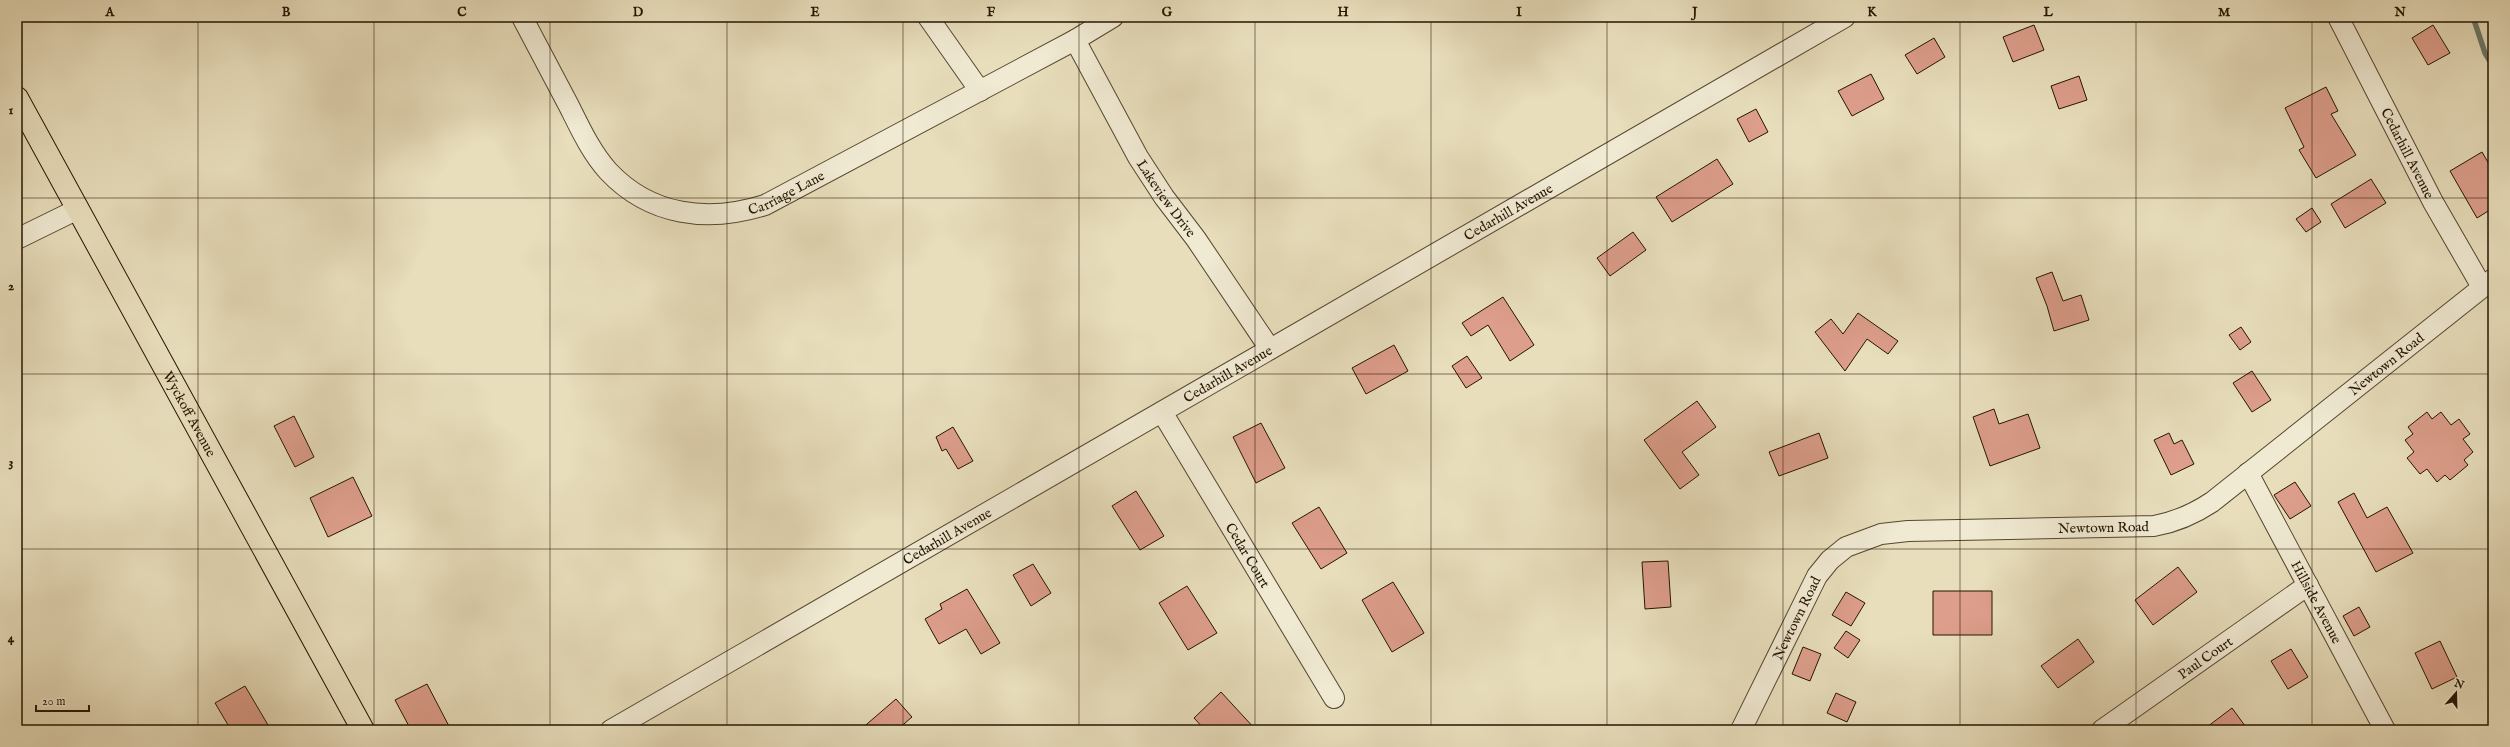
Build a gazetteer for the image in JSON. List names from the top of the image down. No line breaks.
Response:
{"streets":{"main road":["Wyckoff Avenue"],"street":["Cedarhill Avenue","Carriage Lane","Lakeview Drive","Newtown Road","Cedar Court","Hillside Avenue","Paul Court"]},"crossings":[["Cedarhill Avenue","Lakeview Drive"],["Cedarhill Avenue","Newtown Road"],["Cedarhill Avenue","Cedar Court"],["Carriage Lane","Lakeview Drive"],["Newtown Road","Hillside Avenue"],["Hillside Avenue","Paul Court"]],"scale_bar":"20 m","north":"top","grid":{"columns":["A","B","C","D","E","F","G","H","I","J","K","L","M","N"],"rows":["1","2","3","4"]}}
